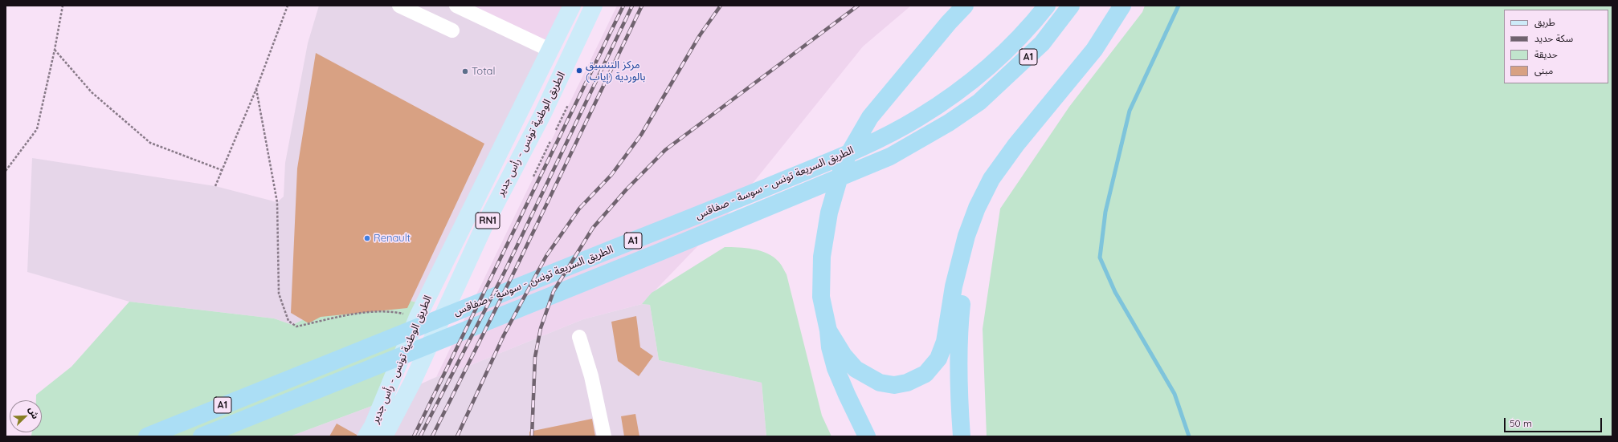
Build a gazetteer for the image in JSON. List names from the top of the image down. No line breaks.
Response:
{"streets":{"highway":["A1","الطريق السريعة تونس - سوسة - صفاقس"],"main road":["الطريق الوطنية تونس - رأس جدير","RN1"]},"places":["مركز التنسيق بالوردية (إياب)","Total","Renault"],"legend":["طريق","سكة حديد","حديقة","مبنى"],"scale_bar":"50 m","north":"top right"}
